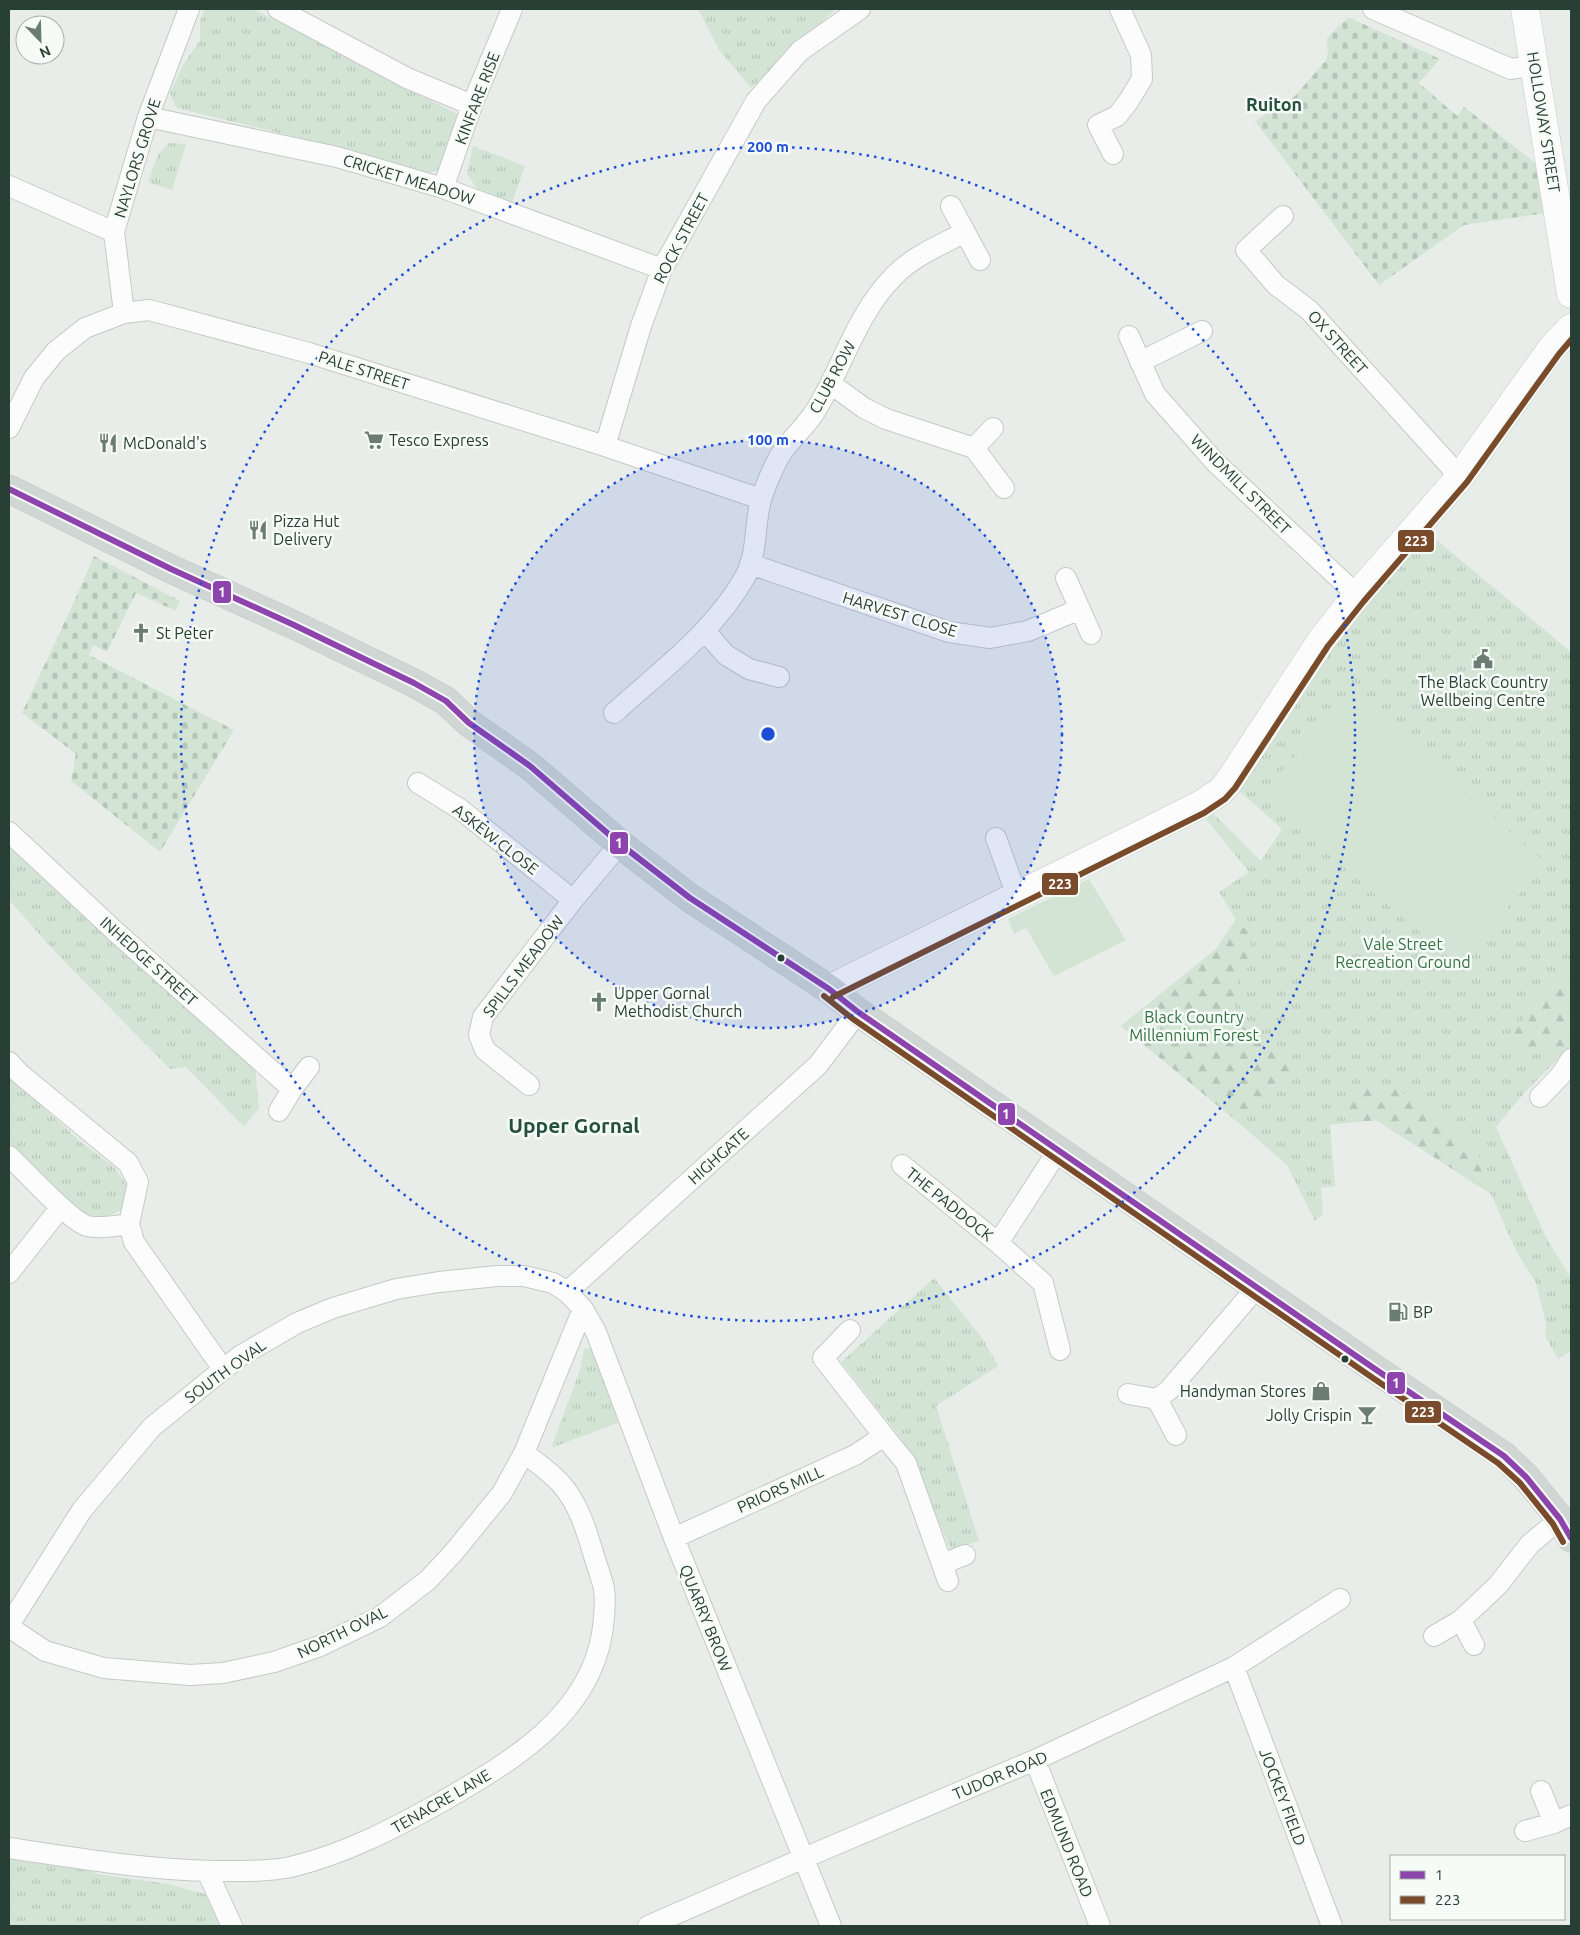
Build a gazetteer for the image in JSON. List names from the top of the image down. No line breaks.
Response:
{"streets":{"street":["KINFARE RISE","HOLLOWAY STREET","NAYLORS GROVE","CRICKET MEADOW","ROCK STREET","OX STREET","PALE STREET","CLUB ROW","WINDMILL STREET","HARVEST CLOSE","ASKEW CLOSE","INHEDGE STREET","SPILLS MEADOW","HIGHGATE","THE PADDOCK","SOUTH OVAL","PRIORS MILL","QUARRY BROW","NORTH OVAL","TUDOR ROAD","JOCKEY FIELD","TENACRE LANE","EDMUND ROAD"]},"crossings":[["KINFARE RISE","CRICKET MEADOW"],["NAYLORS GROVE","CRICKET MEADOW"],["NAYLORS GROVE","PALE STREET"],["CRICKET MEADOW","ROCK STREET"],["ROCK STREET","PALE STREET"],["PALE STREET","CLUB ROW"],["CLUB ROW","HARVEST CLOSE"],["ASKEW CLOSE","SPILLS MEADOW"],["HIGHGATE","SOUTH OVAL"],["SOUTH OVAL","NORTH OVAL"],["PRIORS MILL","QUARRY BROW"],["QUARRY BROW","NORTH OVAL"],["QUARRY BROW","TUDOR ROAD"],["NORTH OVAL","TENACRE LANE"],["TUDOR ROAD","JOCKEY FIELD"],["TUDOR ROAD","EDMUND ROAD"]],"districts":["Ruiton","Upper Gornal"],"parks":["Vale Street Recreation Ground","Black Country Millennium Forest"],"places":{"supermarket":["Tesco Express"],"restaurant":["McDonald's","Pizza Hut Delivery"],"church":["St Peter","Upper Gornal Methodist Church"],"public building":["The Black Country Wellbeing Centre"],"fuel station":["BP"],"shop":["Handyman Stores"],"bar":["Jolly Crispin"]},"lines":["transit line 223","transit line 1"],"legend":["1","223"],"north":"bottom right","rings":["200 m","100 m"]}
